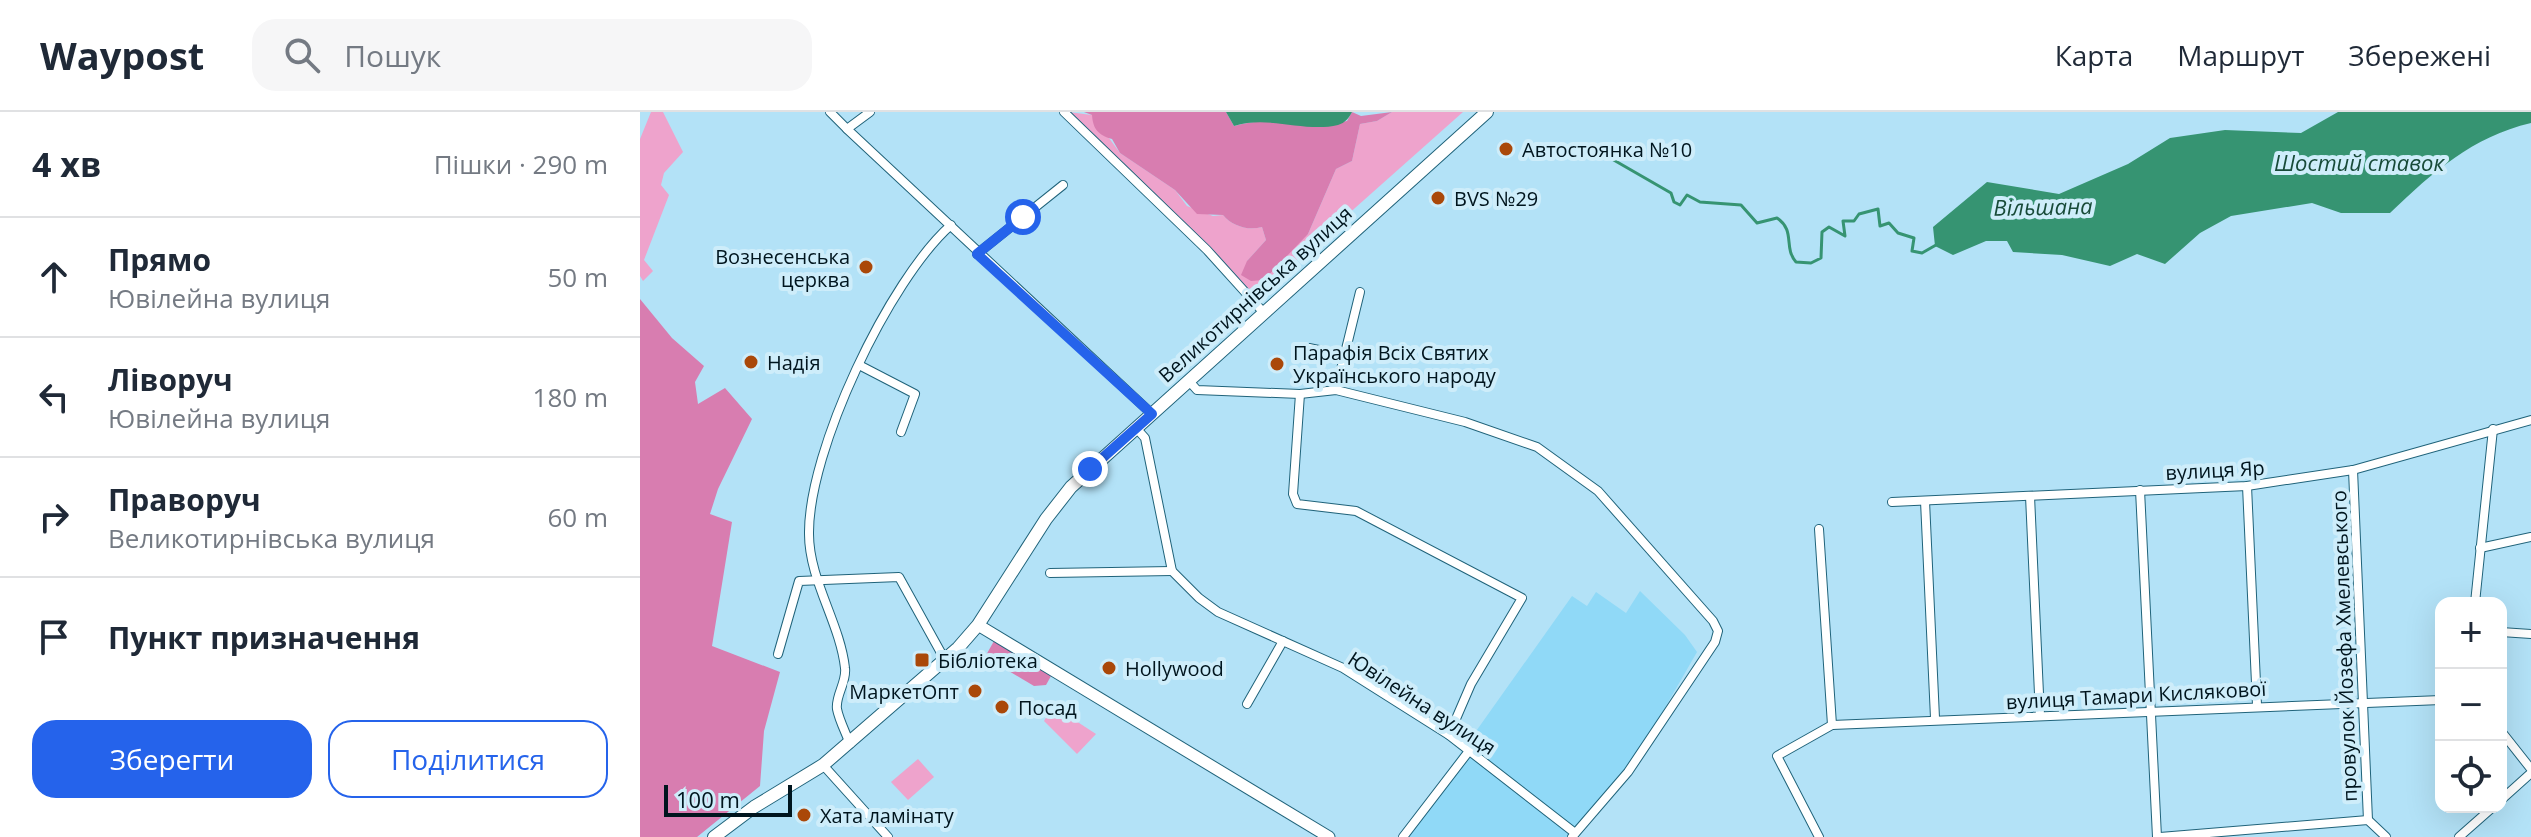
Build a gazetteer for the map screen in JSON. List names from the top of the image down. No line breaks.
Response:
{"streets":{"main road":["Великотирнівська вулиця"],"street":["вулиця Яр","провулок Йозефа Хмелевського","вулиця Тамари Кислякової","Ювілейна вулиця"]},"crossings":[["вулиця Яр","провулок Йозефа Хмелевського"],["провулок Йозефа Хмелевського","вулиця Тамари Кислякової"]],"water":["Шостий ставок","Вільшана"],"places":{"other":["Автостоянка №10","BVS №29","Вознесенська церква","Надія","Парафія Всіх Святих Українського народу","Hollywood","МаркетОпт","Посад","Хата ламінату"],"transit":["Бібліотека"]},"scale_bar":"100 m","page":{"header":"Waypost","search":"Пошук","nav":["Карта","Маршрут","Збережені"],"heading":["4 хв","Пішки · 290 m"],"list":[["Прямо","Ювілейна вулиця","50 m"],["Ліворуч","Ювілейна вулиця","180 m"],["Праворуч","Великотирнівська вулиця","60 m"],"Пункт призначення"],"map_buttons":["+","−"],"buttons":["Зберегти","Поділитися"],"scale":"100 m"}}
